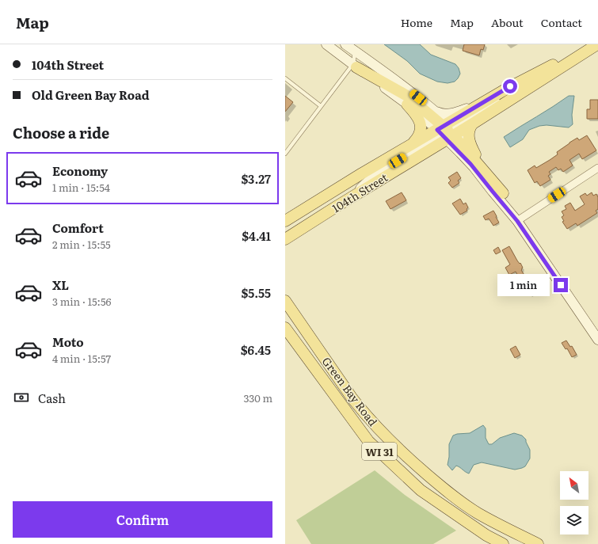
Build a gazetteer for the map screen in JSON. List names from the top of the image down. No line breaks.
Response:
{"streets":{"main road":["104th Street","Green Bay Road","WI 31"]},"north":"top left","page":{"header":"Map","nav":["Home","Map","About","Contact"],"banner":["104th Street","Old Green Bay Road"],"heading":"Choose a ride","list":[{"name":"Economy","note":"1 min · 15:54","value":"$3.27"},{"name":"Comfort","note":"2 min · 15:55","value":"$4.41"},{"name":"XL","note":"3 min · 15:56","value":"$5.55"},{"name":"Moto","note":"4 min · 15:57","value":"$6.45"}],"bubble":"1 min","pay":["Cash","330 m"],"buttons":"Confirm"}}
